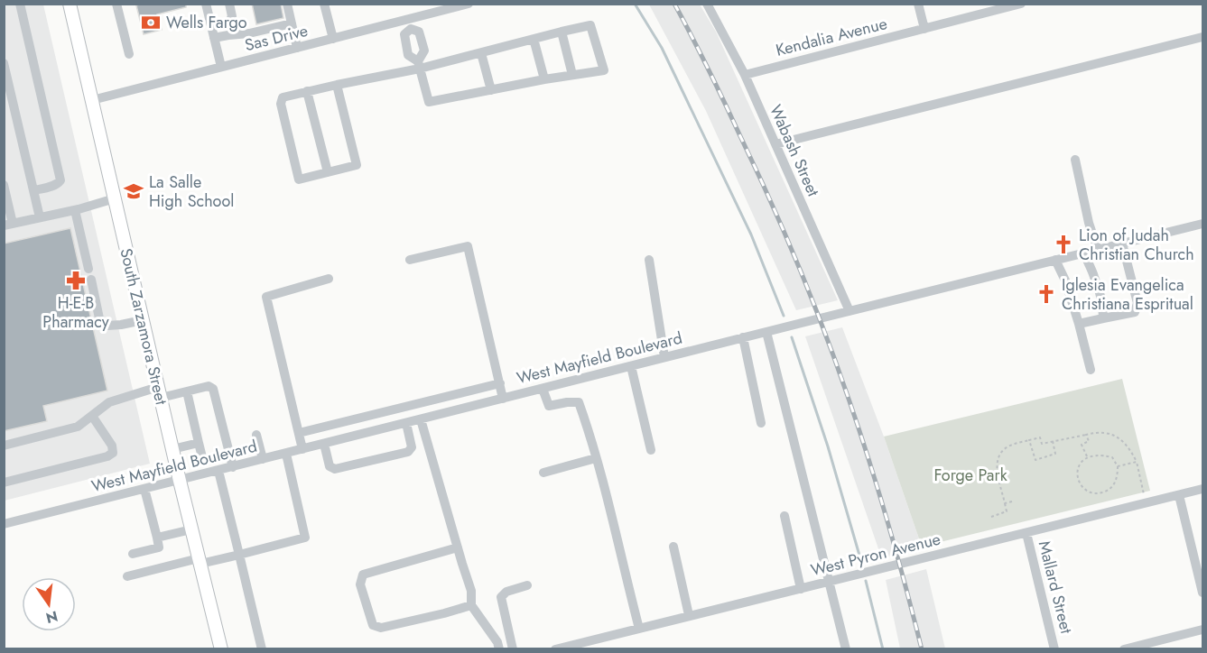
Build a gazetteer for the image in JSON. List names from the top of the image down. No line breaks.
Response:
{"streets":{"main road":["South Zarzamora Street"],"street":["Kendalia Avenue","Sas Drive","Wabash Street","West Mayfield Boulevard","West Pyron Avenue","Mallard Street"]},"crossings":[["Kendalia Avenue","Wabash Street"],["Sas Drive","South Zarzamora Street"],["Wabash Street","West Mayfield Boulevard"],["South Zarzamora Street","West Mayfield Boulevard"],["West Pyron Avenue","Mallard Street"]],"parks":["Forge Park"],"places":{"bank":["Wells Fargo"],"school or university":["La Salle High School"],"church":["Lion of Judah Christian Church","Iglesia Evangelica Christiana Espritual"],"pharmacy":["H-E-B Pharmacy"]},"north":"bottom"}
